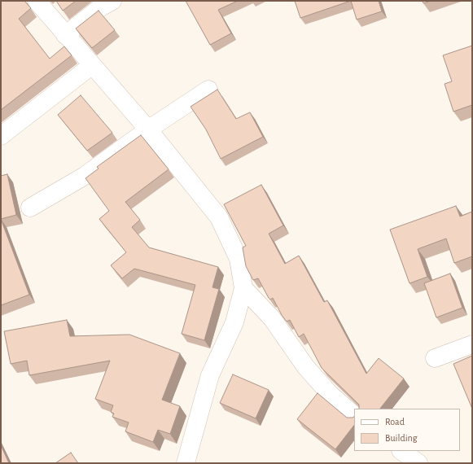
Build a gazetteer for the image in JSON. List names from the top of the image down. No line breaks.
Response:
{"legend":["Road","Building"]}
